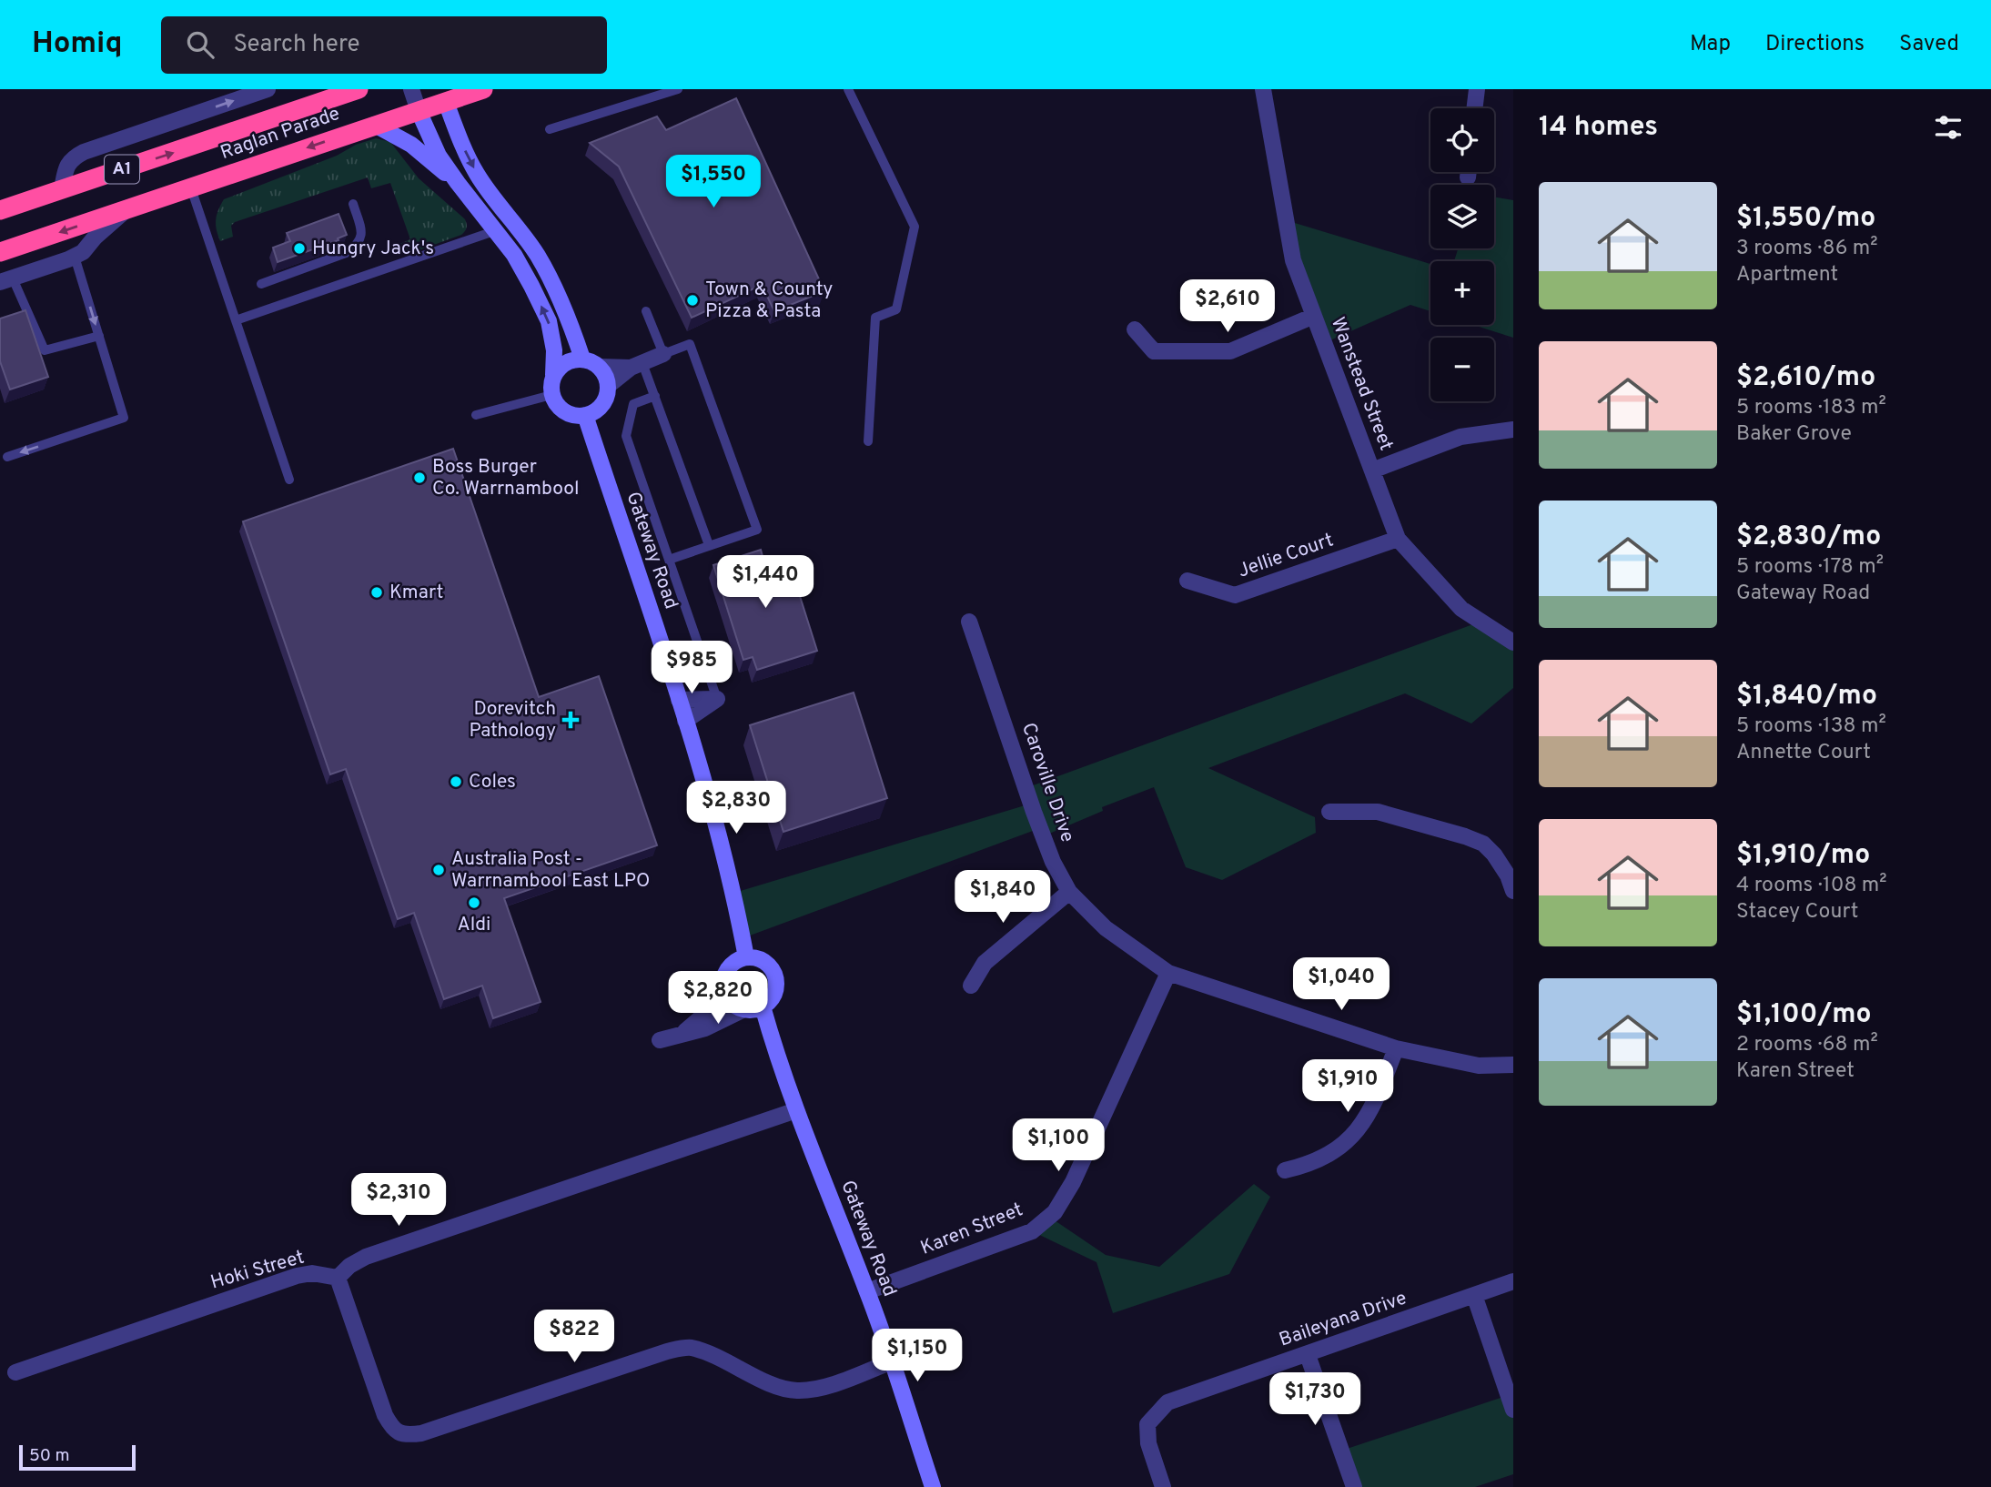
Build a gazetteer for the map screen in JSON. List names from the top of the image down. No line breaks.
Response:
{"streets":{"highway":["Raglan Parade","A1"],"street":["Wanstead Street","Gateway Road","Jellie Court","Caroville Drive","Karen Street","Hoki Street","Baileyana Drive"]},"crossings":[["Wanstead Street","Jellie Court"],["Gateway Road","Karen Street"],["Caroville Drive","Karen Street"]],"places":{"other":["Hungry Jack's","Town & County Pizza & Pasta","Boss Burger Co. Warrnambool","Kmart","Coles","Australia Post - Warrnambool East LPO","Aldi"],"health":["Dorevitch Pathology"]},"scale_bar":"50 m","page":{"header":"Homiq","search":"Search here","nav":["Map","Directions","Saved"],"heading":"14 homes","map_buttons":["+","−"],"price":["$1,550","$2,610","$1,440","$985","$2,830","$1,840","$1,040","$2,820","$1,910","$1,100","$2,310","$822","$1,150","$1,730"],"list":[{"name":"$1,550/mo","note":"3 rooms · 86 m² · Apartment"},{"name":"$2,610/mo","note":"5 rooms · 183 m² · Baker Grove"},{"name":"$2,830/mo","note":"5 rooms · 178 m² · Gateway Road"},{"name":"$1,840/mo","note":"5 rooms · 138 m² · Annette Court"},{"name":"$1,910/mo","note":"4 rooms · 108 m² · Stacey Court"},{"name":"$1,100/mo","note":"2 rooms · 68 m² · Karen Street"}],"scale":"50 m"}}
